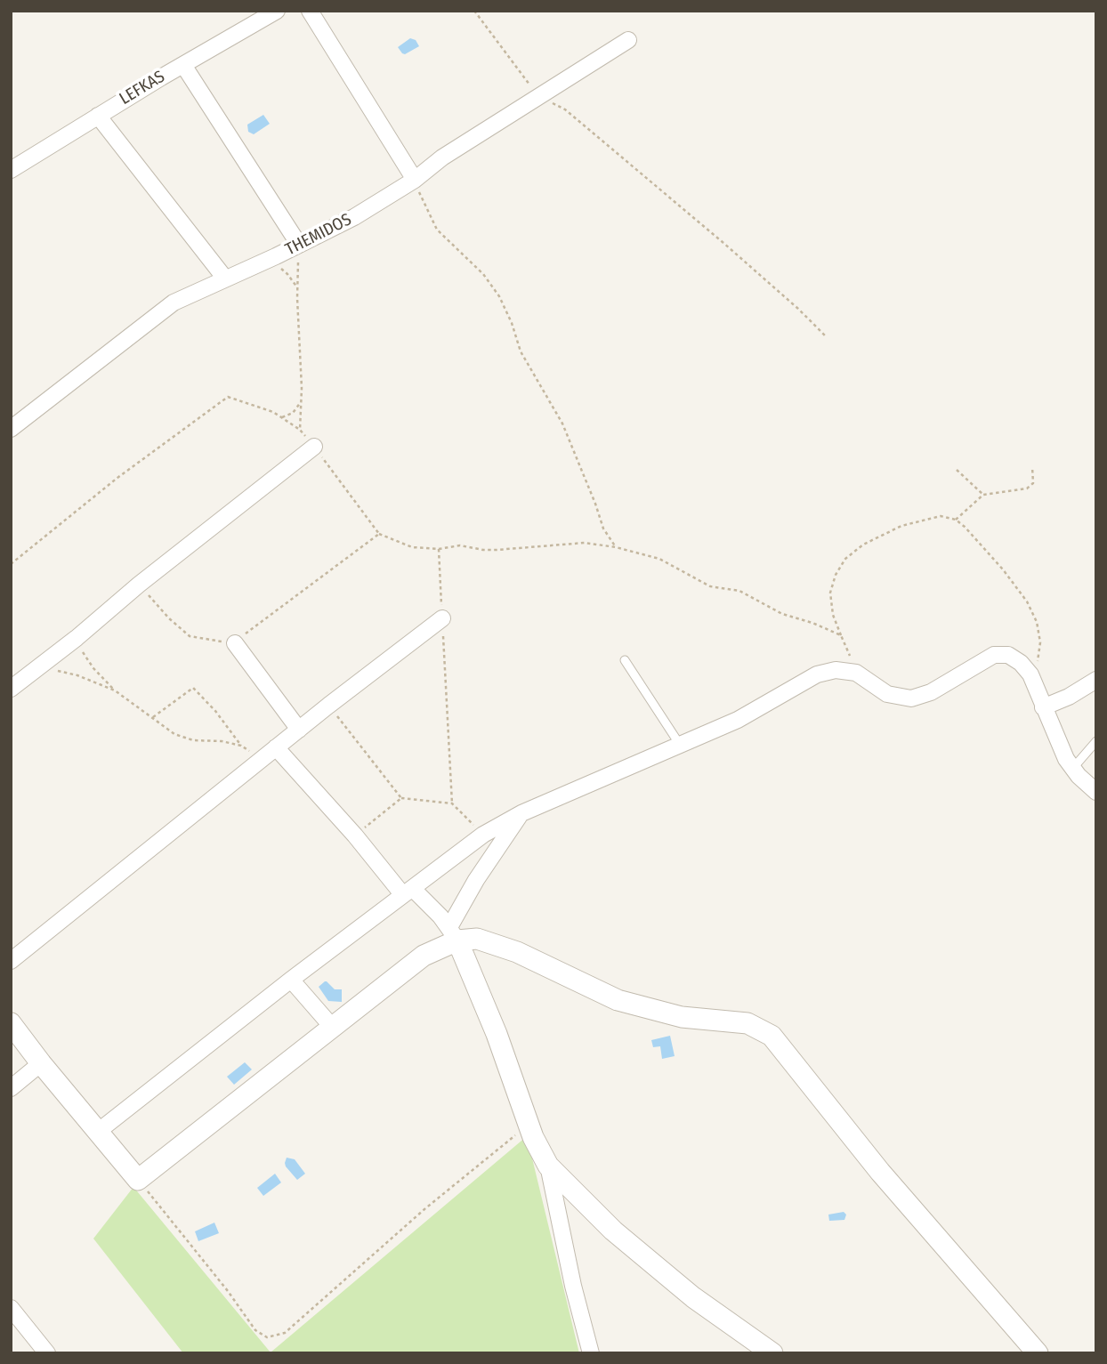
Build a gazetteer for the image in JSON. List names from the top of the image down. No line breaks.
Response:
{"streets":{"street":["LEFKAS","THEMIDOS"]}}
